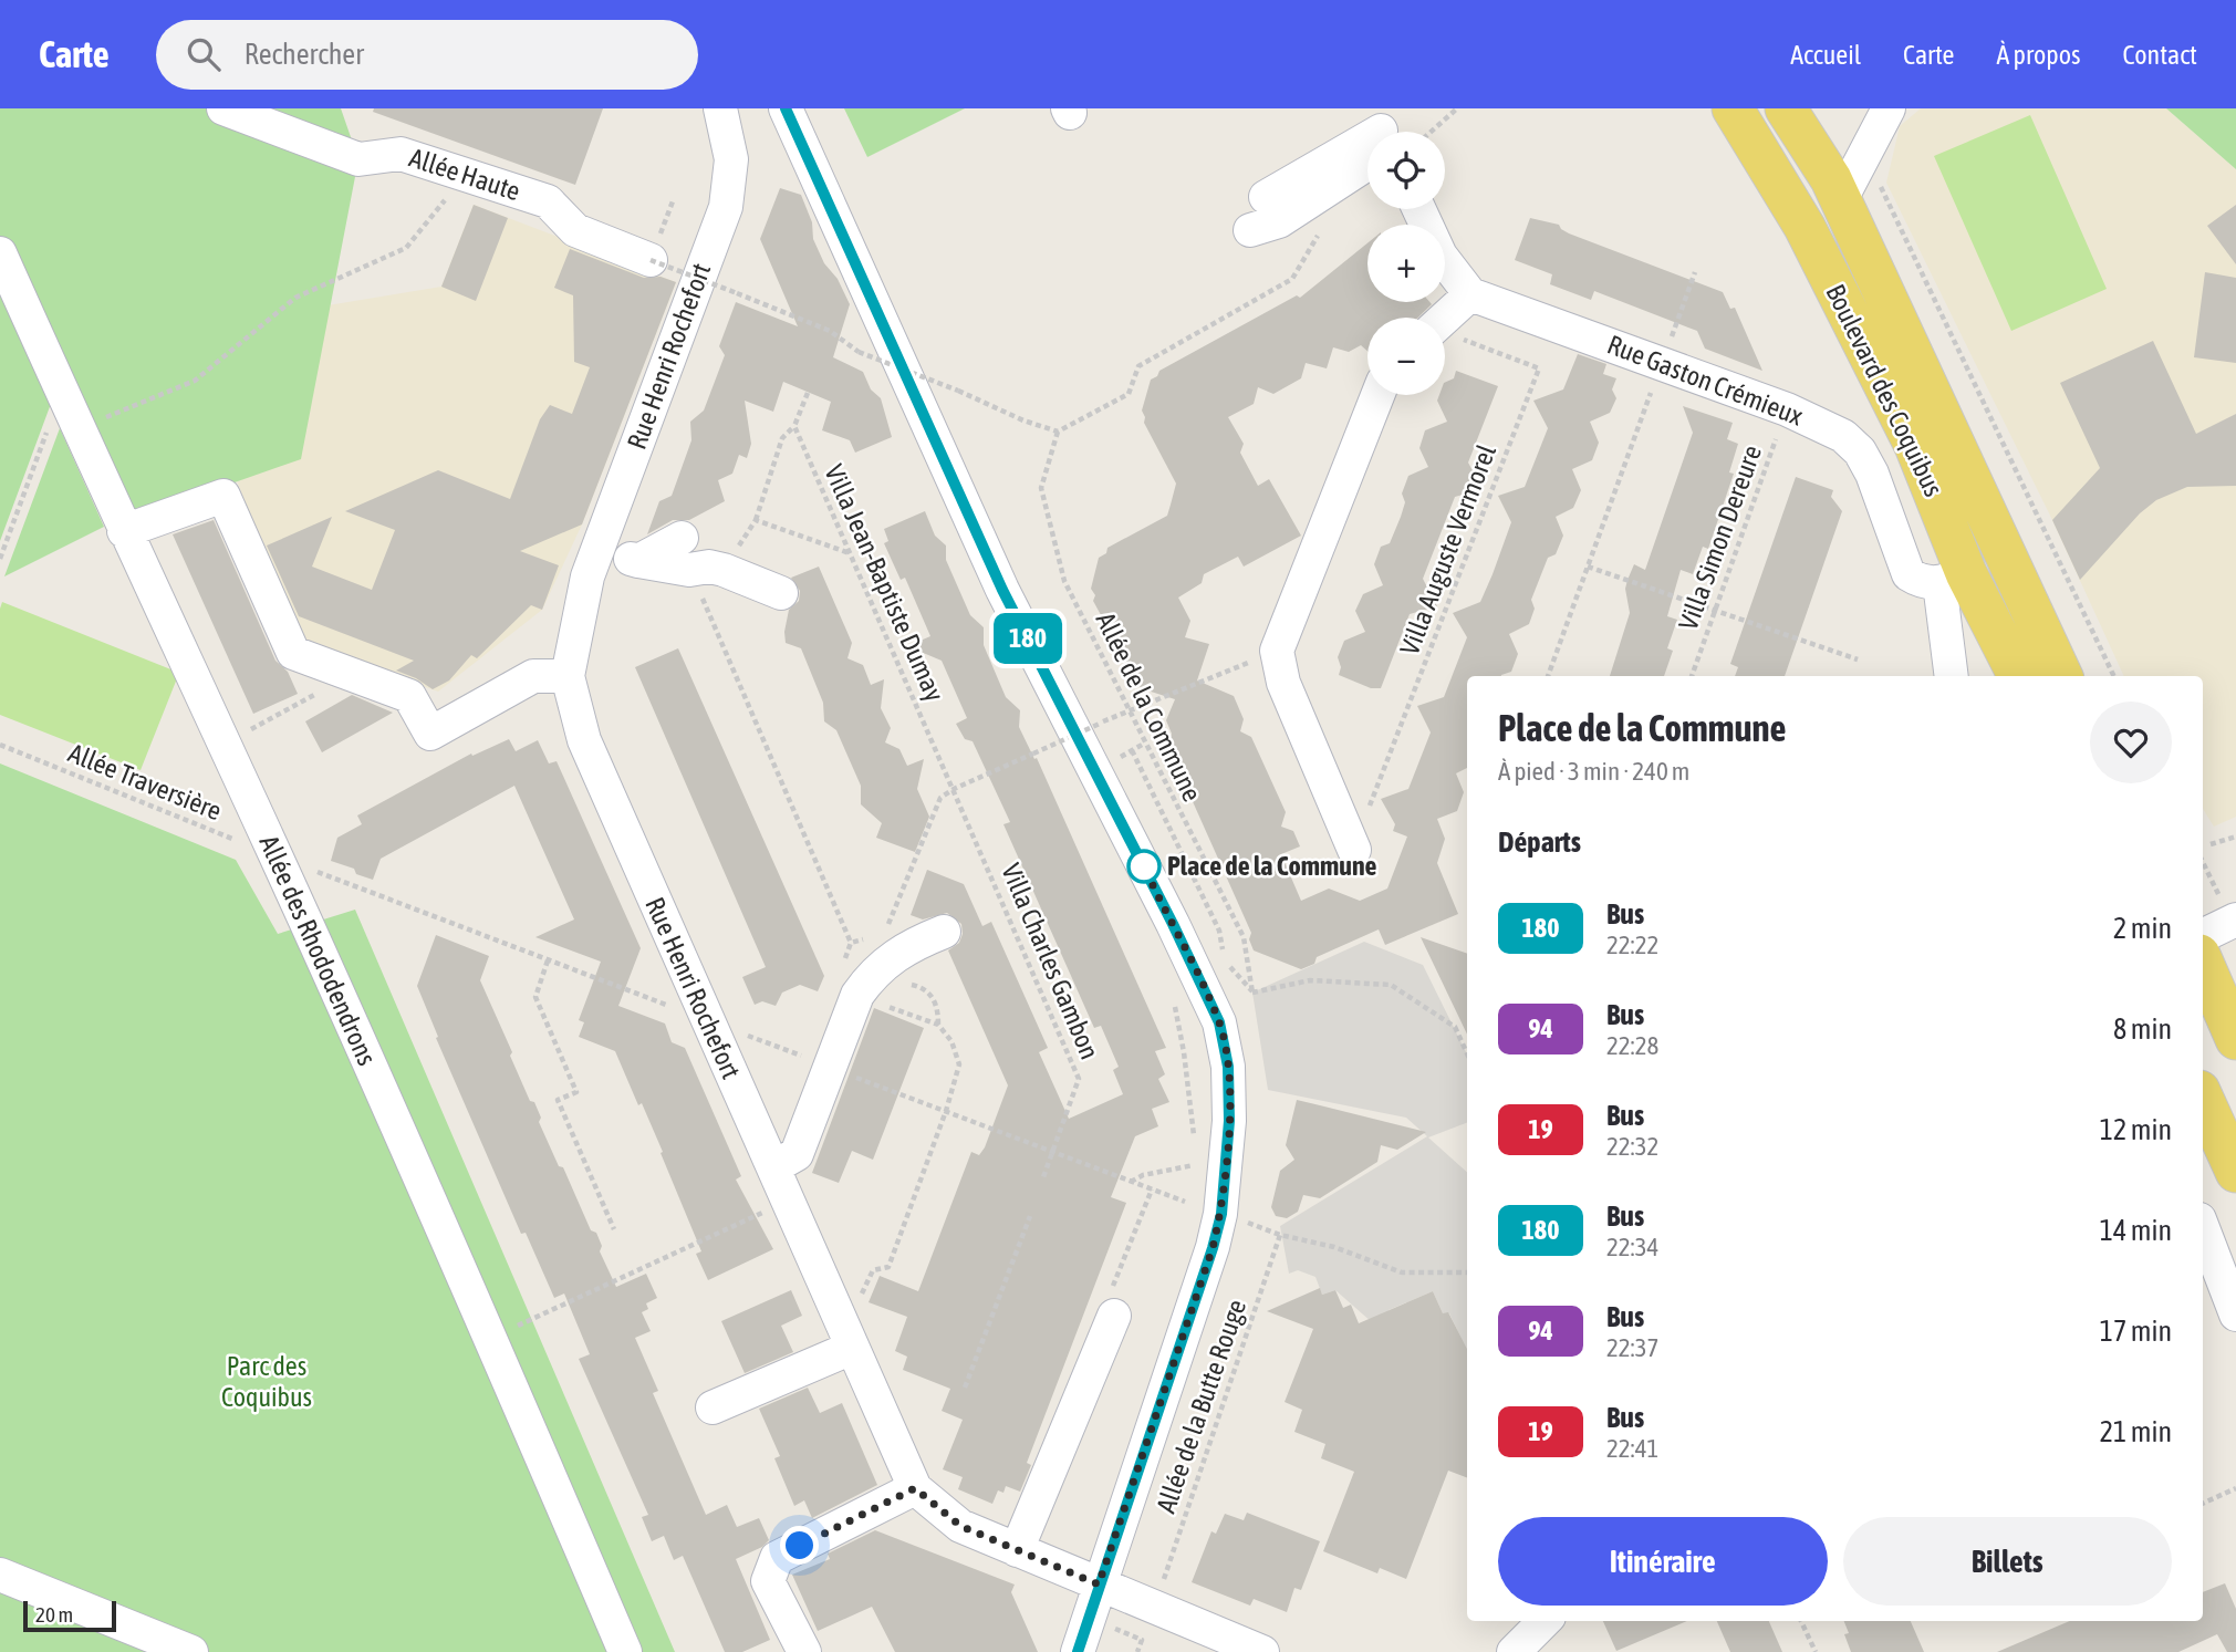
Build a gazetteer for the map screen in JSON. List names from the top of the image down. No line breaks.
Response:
{"streets":{"main road":["Boulevard des Coquibus"],"street":["Allée Haute","Rue Henri Rochefort","Rue Gaston Crémieux","Allée des Rhododendrons"],"path":["Villa Simon Dereure","Villa Auguste Vermorel","Villa Jean-Baptiste Dumay","Allée de la Commune","Allée Traversière","Villa Charles Gambon","Allée de la Butte Rouge"]},"crossings":[["Rue Gaston Crémieux","Boulevard des Coquibus"],["Rue Gaston Crémieux","Villa Simon Dereure"],["Villa Jean-Baptiste Dumay","Villa Charles Gambon"],["Allée Traversière","Allée des Rhododendrons"]],"parks":["Parc des Coquibus"],"places":["Place de la Commune"],"lines":["bus line 180"],"scale_bar":"20 m","page":{"header":"Carte","search":"Rechercher","nav":["Accueil","Carte","À propos","Contact"],"on_map":"180","map_buttons":["+","−"],"heading":[["Place de la Commune","À pied · 3 min · 240 m"],"Départs"],"list":[{"mark":"180","name":"Bus","note":"22:22","value":"2 min"},{"mark":"94","name":"Bus","note":"22:28","value":"8 min"},{"mark":"19","name":"Bus","note":"22:32","value":"12 min"},{"mark":"180","name":"Bus","note":"22:34","value":"14 min"},{"mark":"94","name":"Bus","note":"22:37","value":"17 min"},{"mark":"19","name":"Bus","note":"22:41","value":"21 min"}],"buttons":["Itinéraire","Billets"],"scale":"20 m"}}
